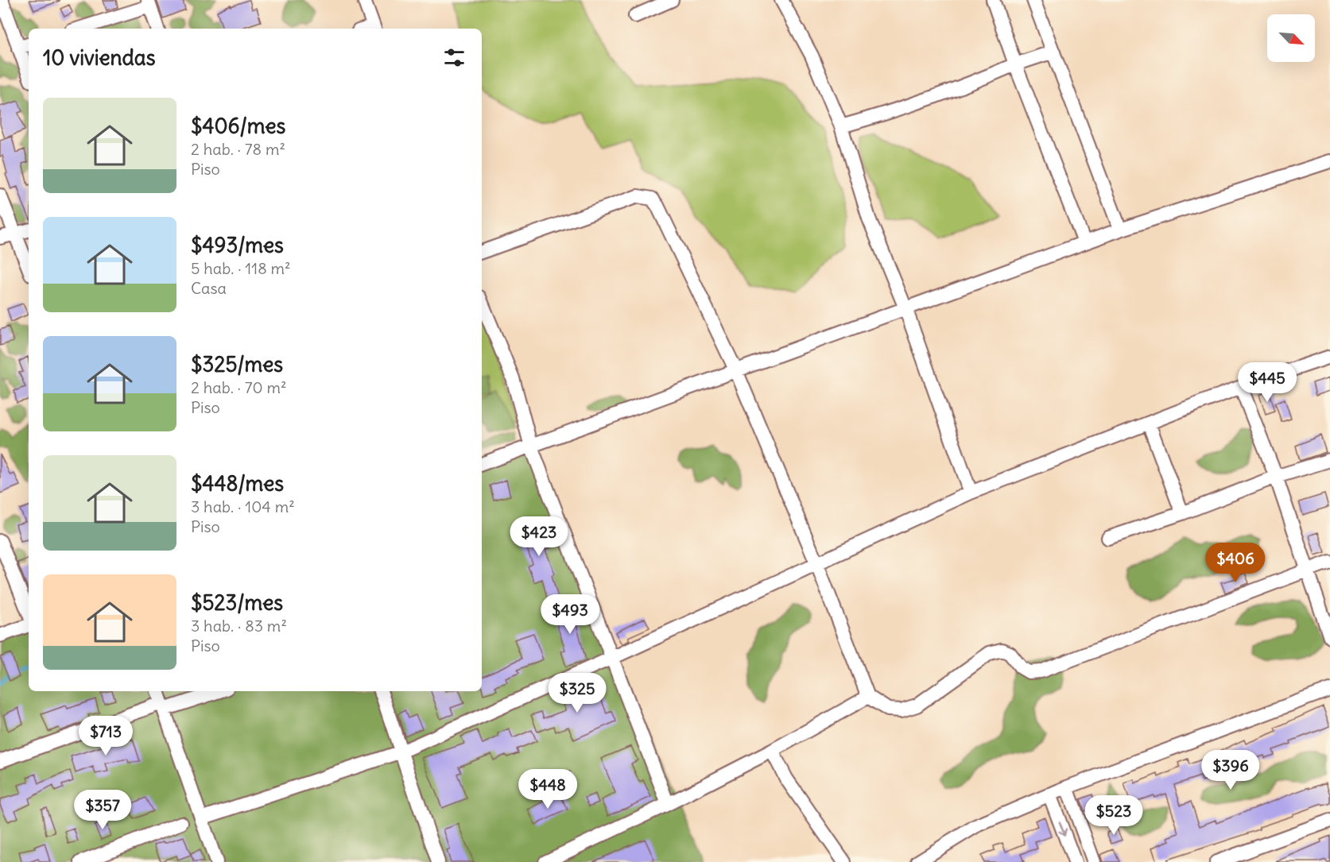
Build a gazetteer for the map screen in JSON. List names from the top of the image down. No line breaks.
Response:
{"north":"bottom right","page":{"heading":"10 viviendas","list":[{"name":"$406/mes","note":"2 hab. · 78 m² · Piso"},{"name":"$493/mes","note":"5 hab. · 118 m² · Casa"},{"name":"$325/mes","note":"2 hab. · 70 m² · Piso"},{"name":"$448/mes","note":"3 hab. · 104 m² · Piso"},{"name":"$523/mes","note":"3 hab. · 83 m² · Piso"}],"price":["$445","$423","$406","$493","$325","$713","$396","$448","$357","$523"]}}
